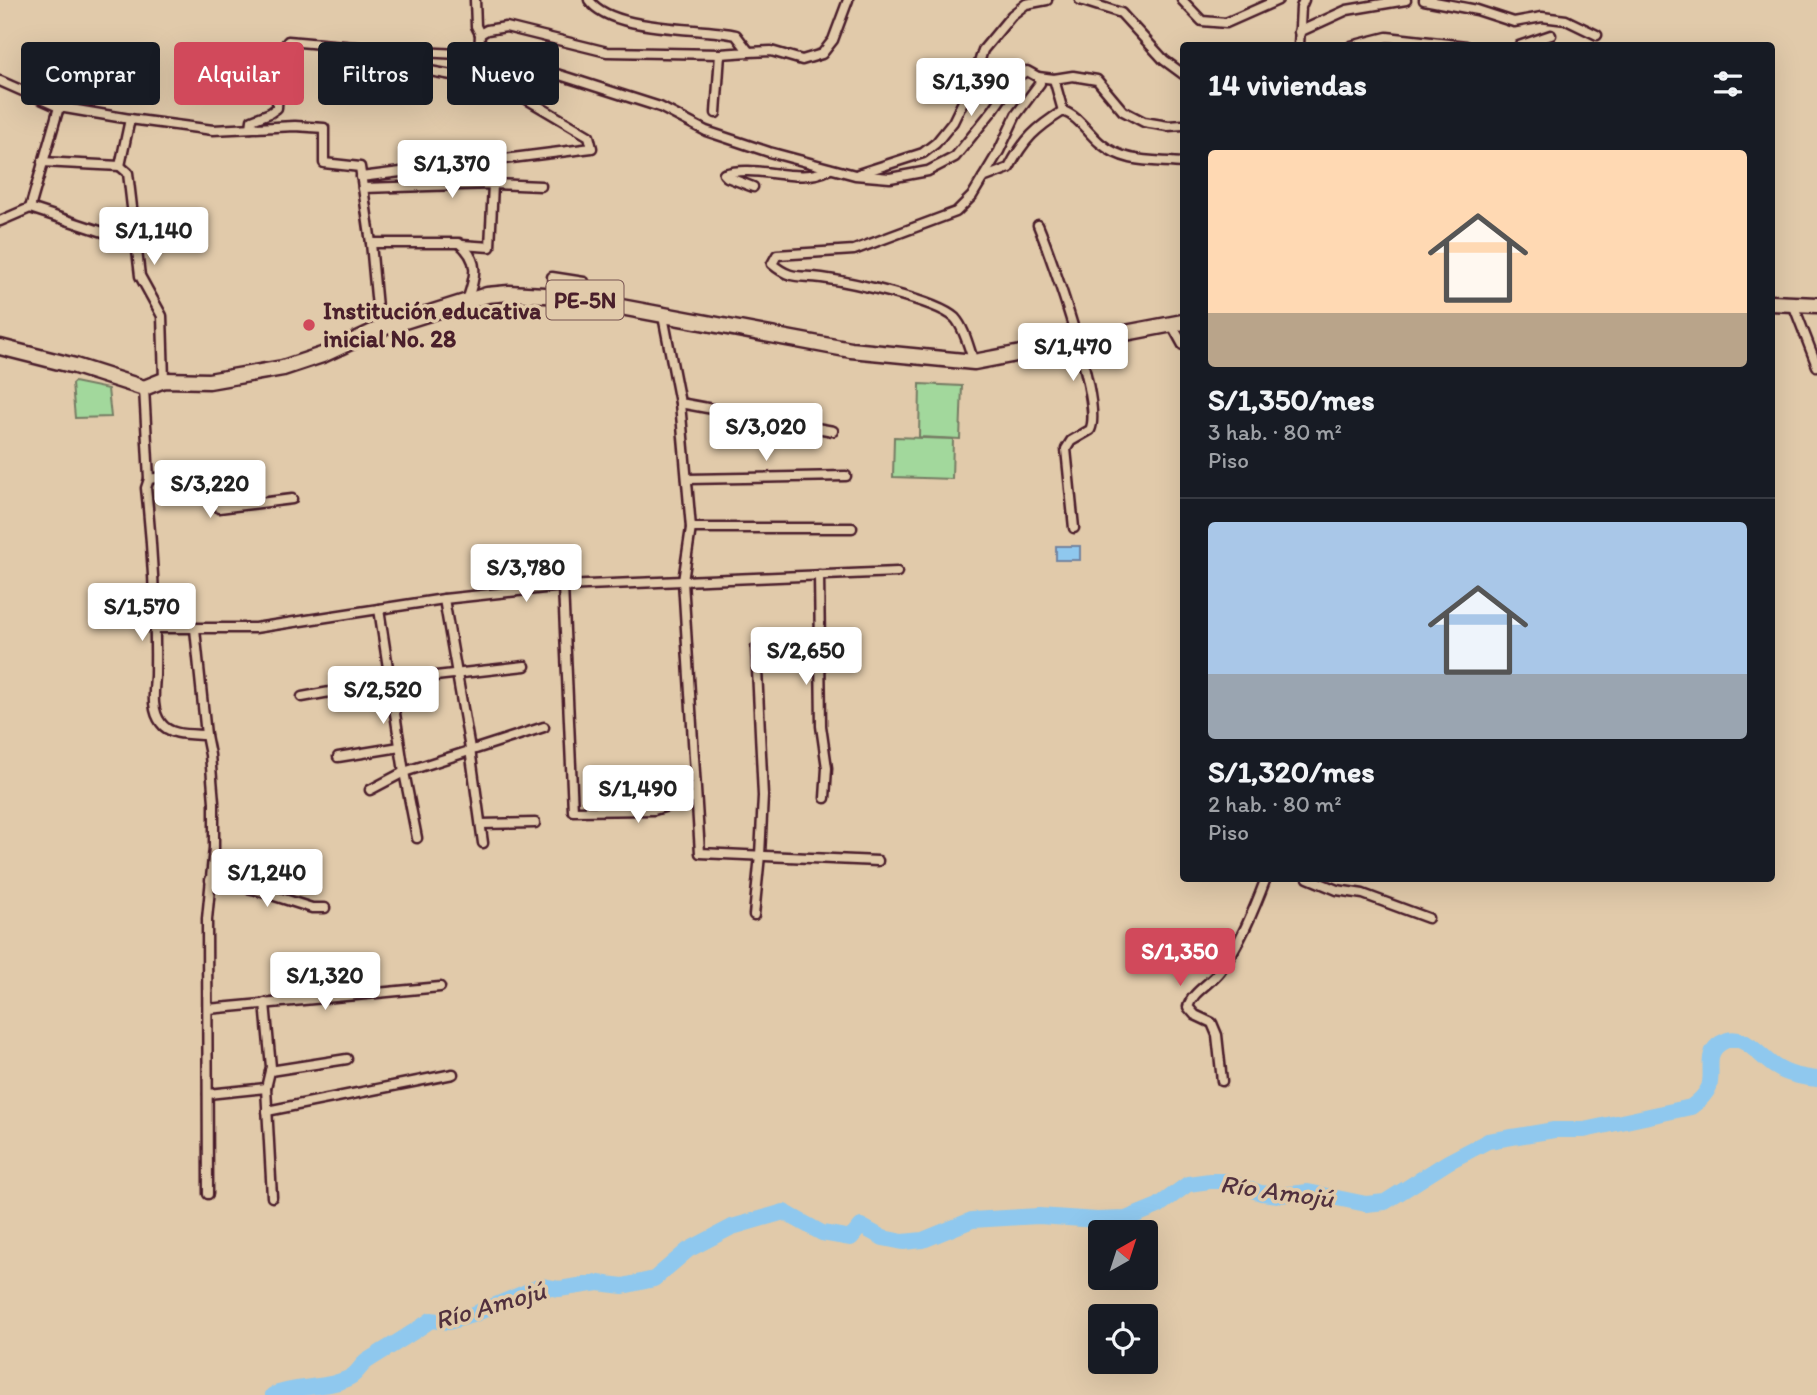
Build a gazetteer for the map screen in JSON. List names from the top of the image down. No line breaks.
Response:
{"streets":{"highway":["PE-5N"]},"water":["Río Amojú"],"places":["Institución educativa inicial No. 28"],"north":"top right","page":{"chip":["Comprar","Alquilar","Filtros","Nuevo"],"heading":"14 viviendas","price":["S/1,390","S/1,370","S/1,140","S/1,470","S/3,020","S/3,220","S/3,780","S/1,570","S/2,650","S/2,520","S/1,490","S/1,240","S/1,350","S/1,320"],"list":[{"name":"S/1,350/mes","note":"3 hab. · 80 m² · Piso"},{"name":"S/1,320/mes","note":"2 hab. · 80 m² · Piso"}]}}
